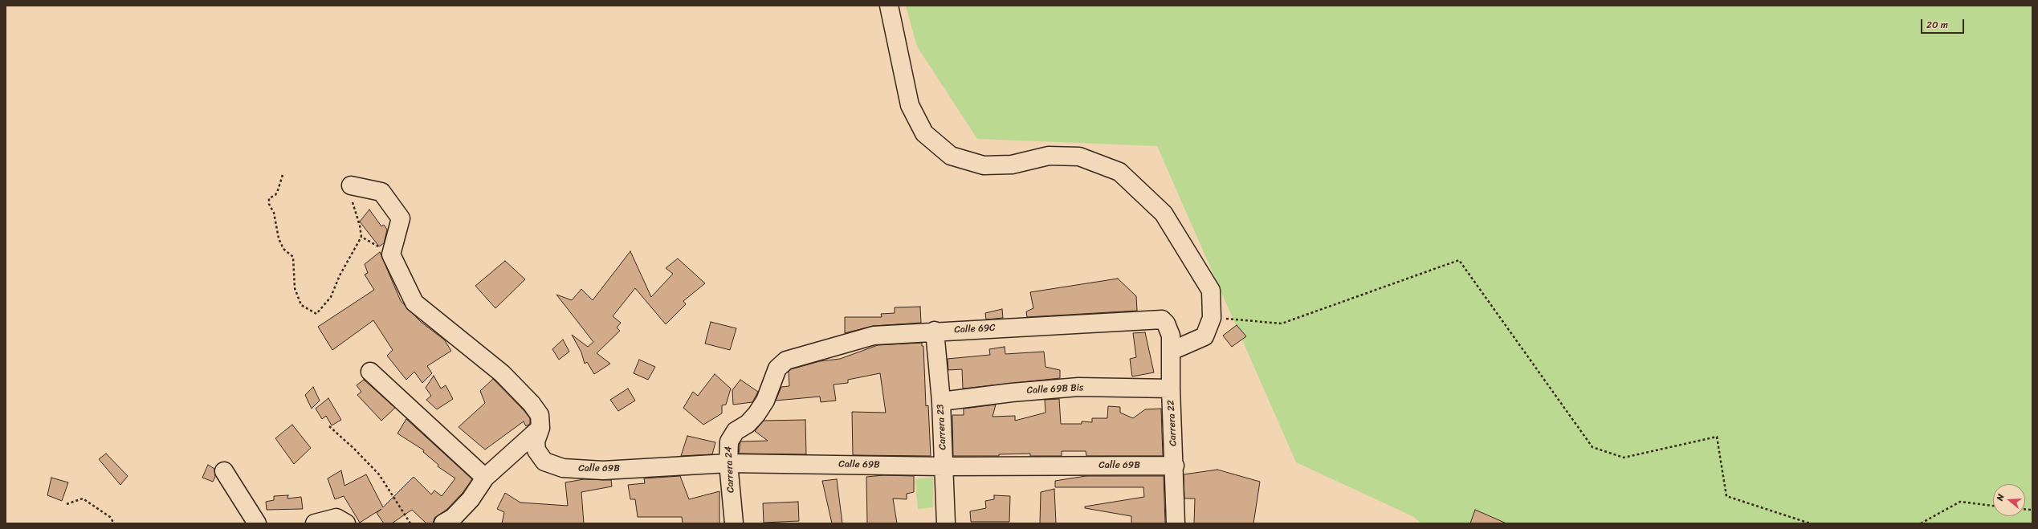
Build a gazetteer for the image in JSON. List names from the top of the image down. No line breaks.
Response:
{"streets":{"street":["Calle 69C","Calle 69B Bis","Carrera 22","Carrera 23","Calle 69B","Carrera 24"]},"crossings":[["Calle 69C","Carrera 22"],["Calle 69C","Carrera 23"],["Calle 69C","Carrera 24"],["Calle 69B Bis","Carrera 22"],["Calle 69B Bis","Carrera 23"],["Carrera 22","Calle 69B"],["Carrera 23","Calle 69B"],["Calle 69B","Carrera 24"]],"scale_bar":"20 m","north":"left"}
